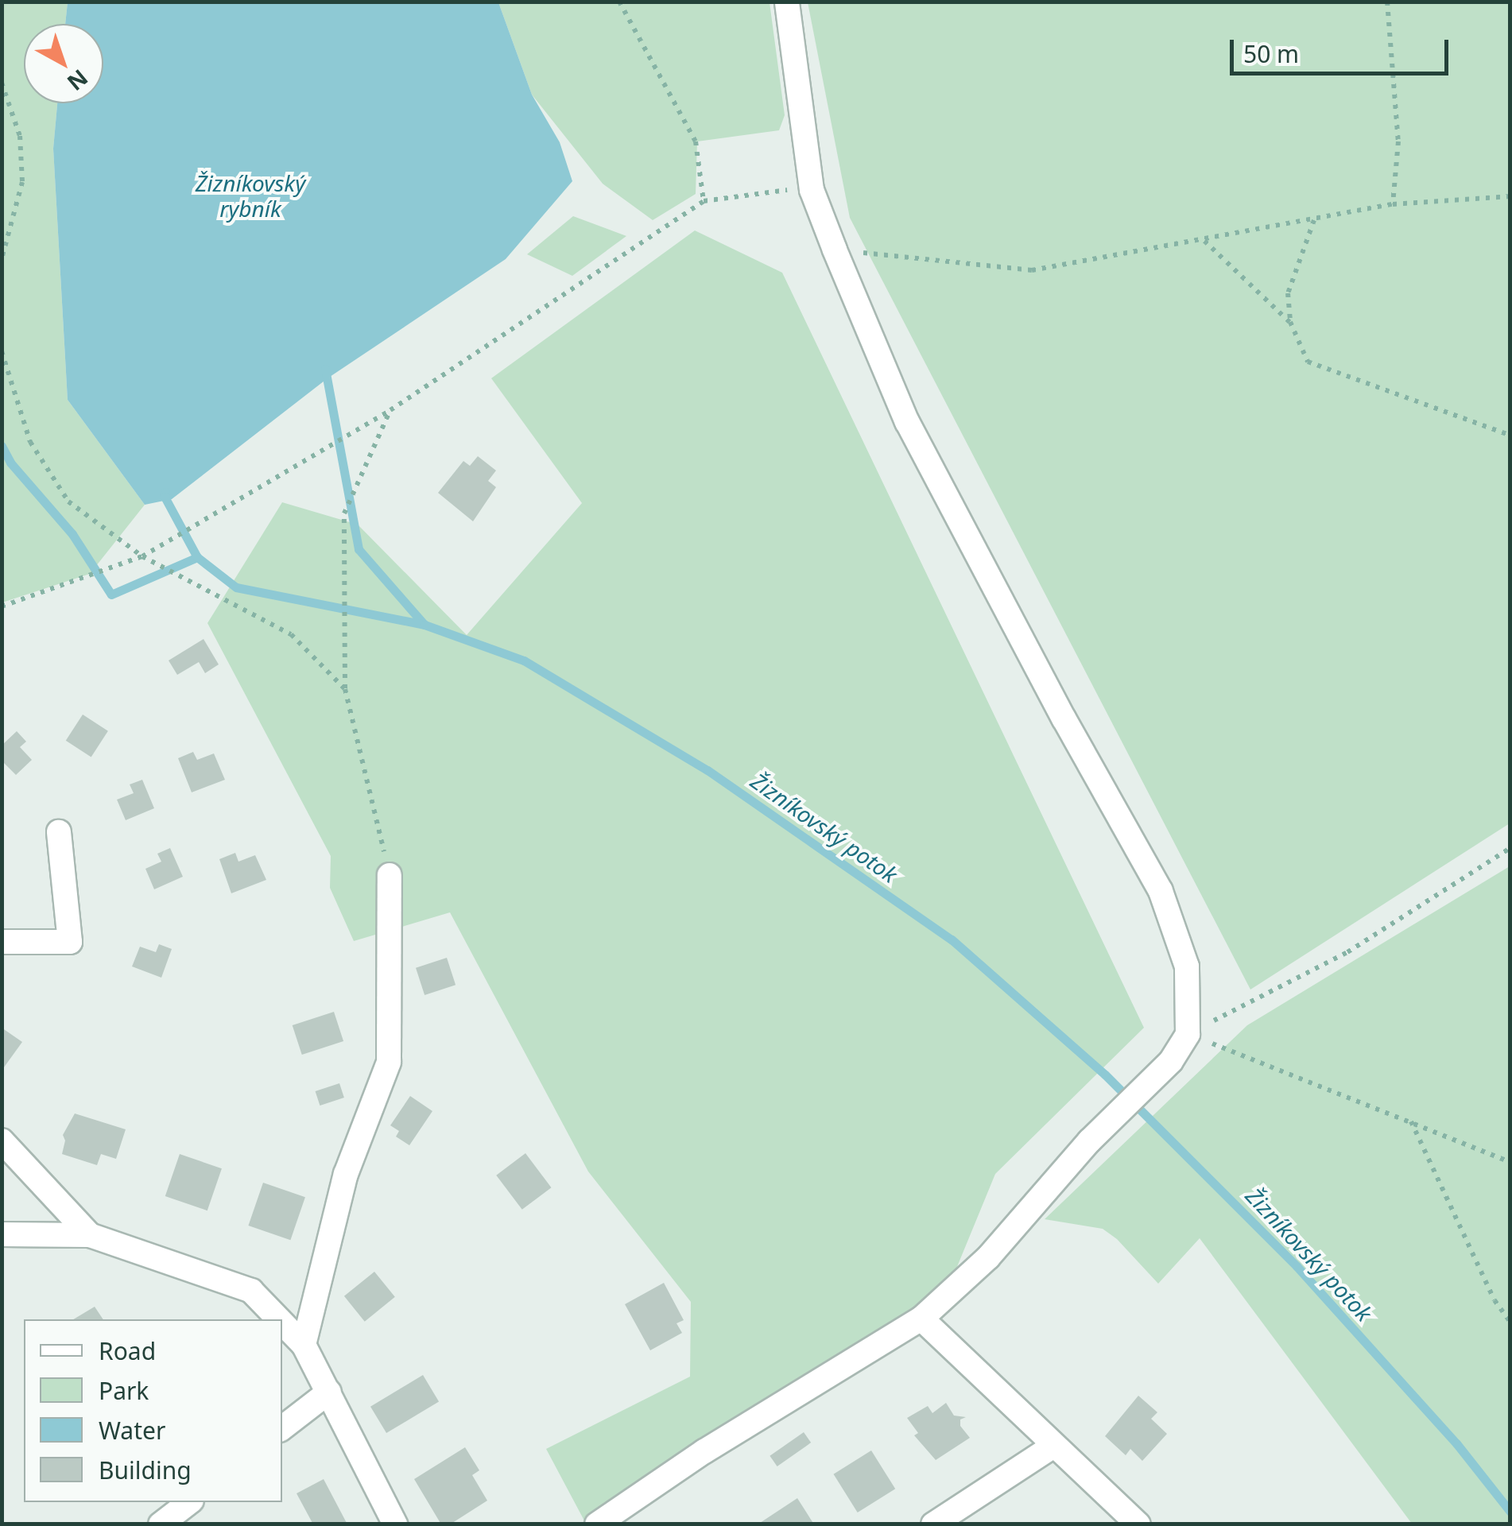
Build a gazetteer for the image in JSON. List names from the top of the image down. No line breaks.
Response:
{"water":["Žizníkovský rybník","Žizníkovský potok"],"legend":["Road","Park","Water","Building"],"scale_bar":"50 m","north":"bottom right"}
